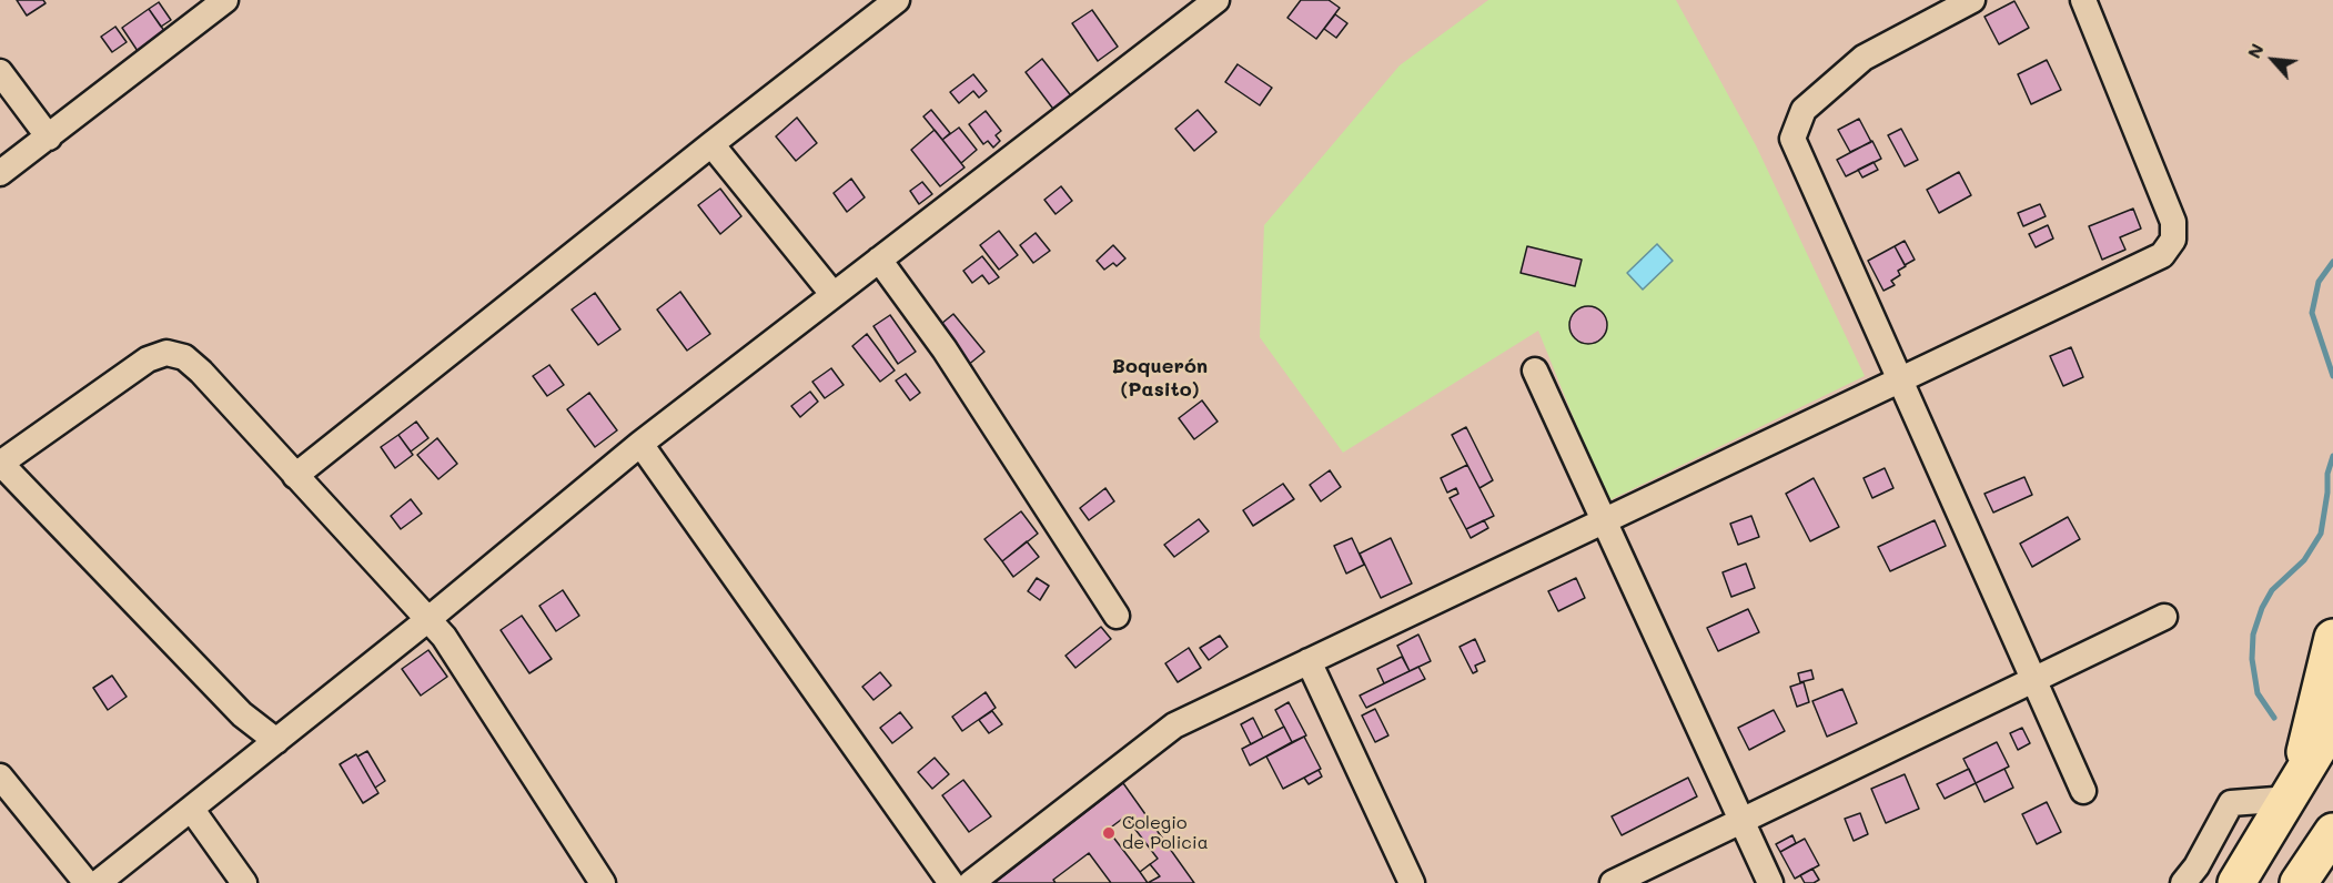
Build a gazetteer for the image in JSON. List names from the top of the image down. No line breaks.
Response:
{"districts":["Boquerón (Pasito)"],"places":["Colegio de Policia"],"north":"top left"}
